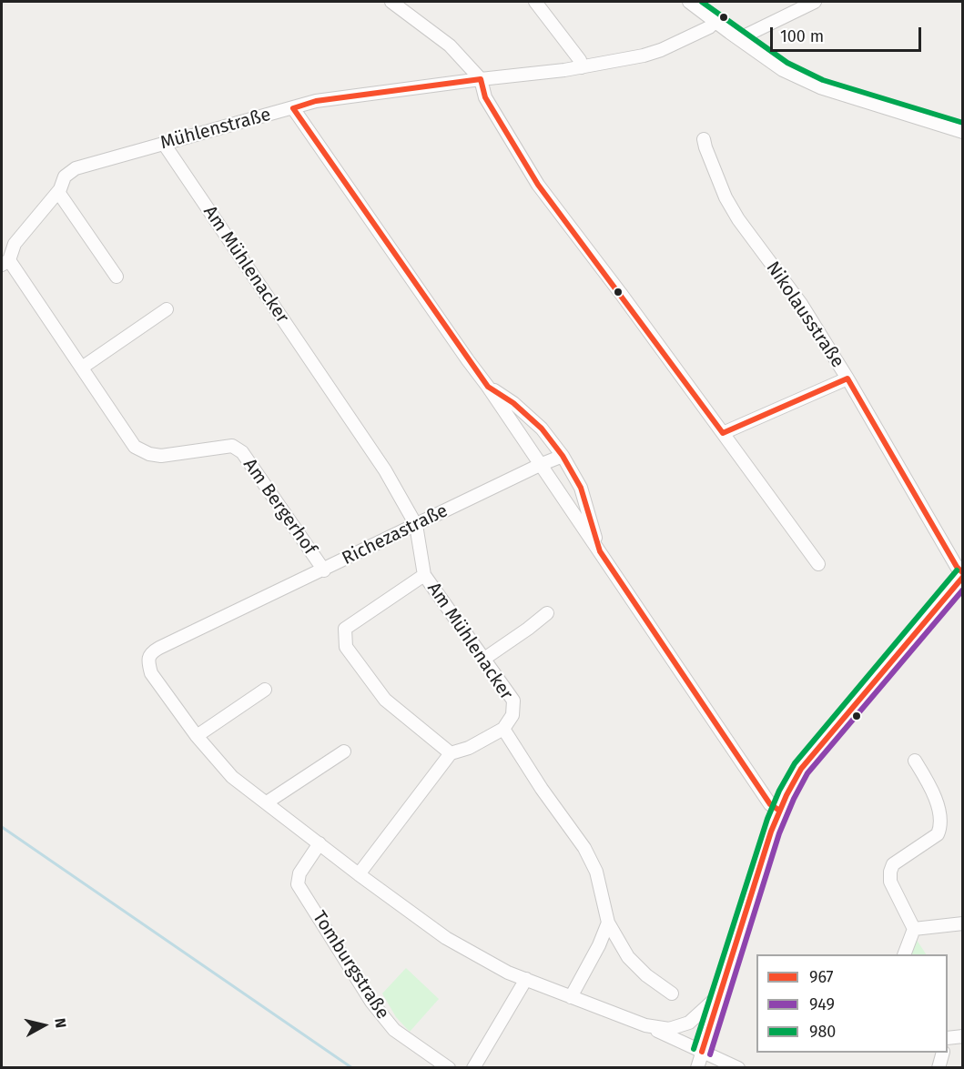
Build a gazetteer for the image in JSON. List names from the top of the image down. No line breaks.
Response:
{"streets":{"street":["Mühlenstraße","Am Mühlenacker","Nikolausstraße","Am Bergerhof","Richezastraße","Tomburgstraße"]},"crossings":[["Mühlenstraße","Am Mühlenacker"],["Mühlenstraße","Am Bergerhof"],["Am Mühlenacker","Richezastraße"],["Am Bergerhof","Richezastraße"]],"lines":["transit line 980","transit line 967","transit line 949"],"legend":["967","949","980"],"scale_bar":"100 m","north":"right"}
